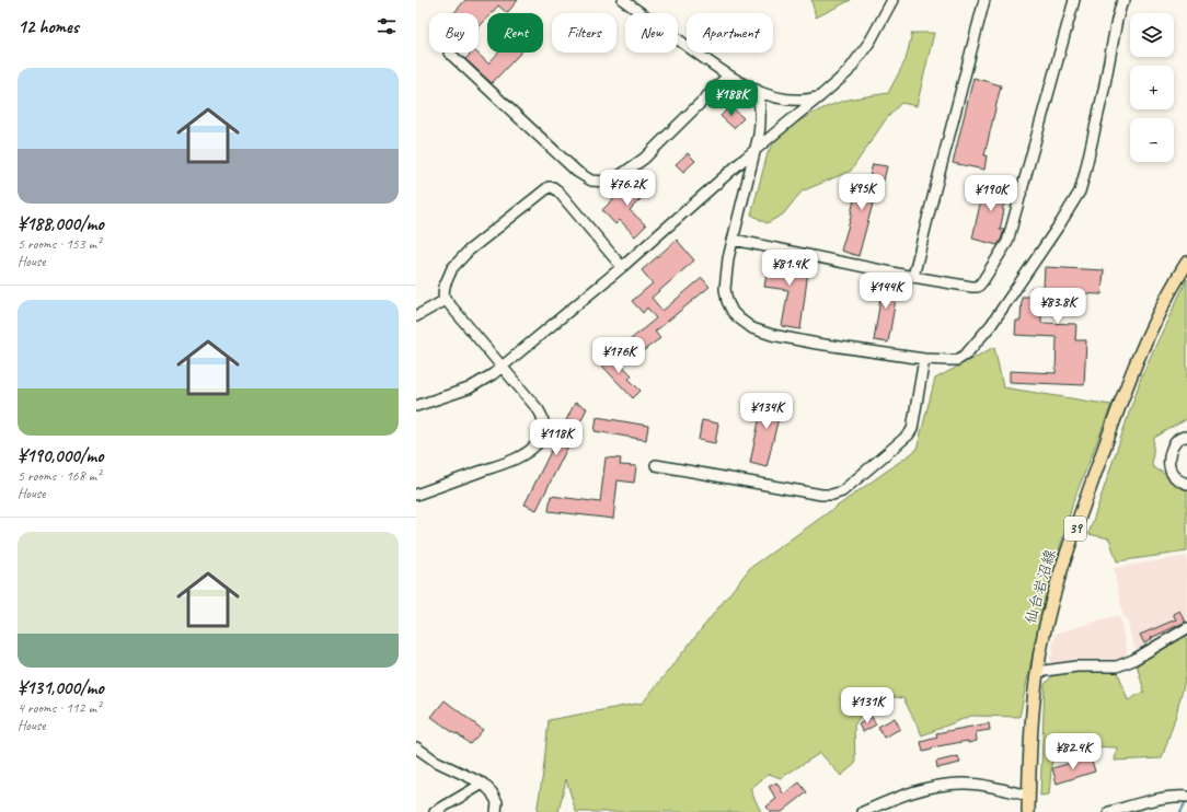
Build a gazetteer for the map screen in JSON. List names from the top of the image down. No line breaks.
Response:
{"streets":{"main road":["39","仙台岩沼線"]},"page":{"heading":"12 homes","map_buttons":["+","−"],"chip":["Buy","Rent","Filters","New","Apartment"],"list":[{"name":"¥188,000/mo","note":"5 rooms · 153 m² · House"},{"name":"¥190,000/mo","note":"5 rooms · 168 m² · House"},{"name":"¥131,000/mo","note":"4 rooms · 112 m² · House"}],"price":["¥188K","¥76.2K","¥95K","¥190K","¥81.4K","¥144K","¥83.8K","¥176K","¥134K","¥118K","¥131K","¥82.4K"]}}
